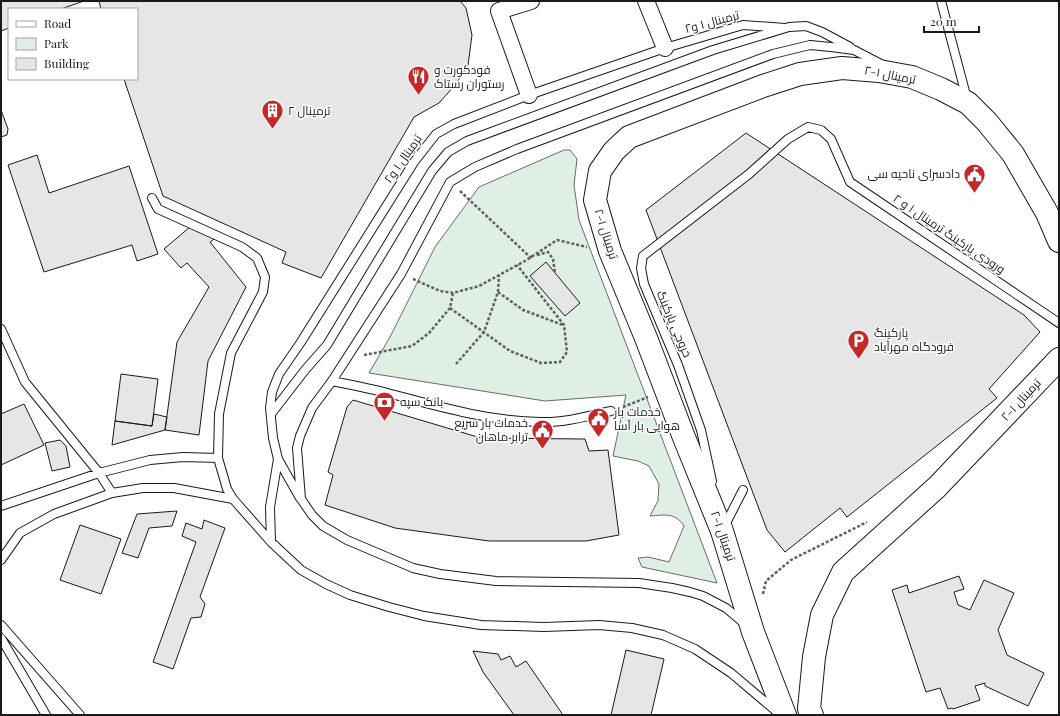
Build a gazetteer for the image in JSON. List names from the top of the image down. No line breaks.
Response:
{"streets":{"main road":["ترمینال ۱-۲"],"lane":["ترمینال ۱ و۲","ورودی پارکینگ ترمینال ۱ و ۲","خروجی پارکینگ"]},"crossings":[["ترمینال ۱-۲","خروجی پارکینگ"],["ورودی پارکینگ ترمینال ۱ و ۲","خروجی پارکینگ"]],"places":{"restaurant":["فودکورت و رستوران رستاک"],"building":["ترمینال ۲"],"public building":["دادسرای ناحیه سی","خدمات بار هوایی بار آسا","خدمات بار سریع ترابر ماهان"],"parking":["پارکینگ فرودگاه مهرآباد"],"bank":["بانک سپه"]},"legend":["Road","Park","Building"],"scale_bar":"20 m"}
